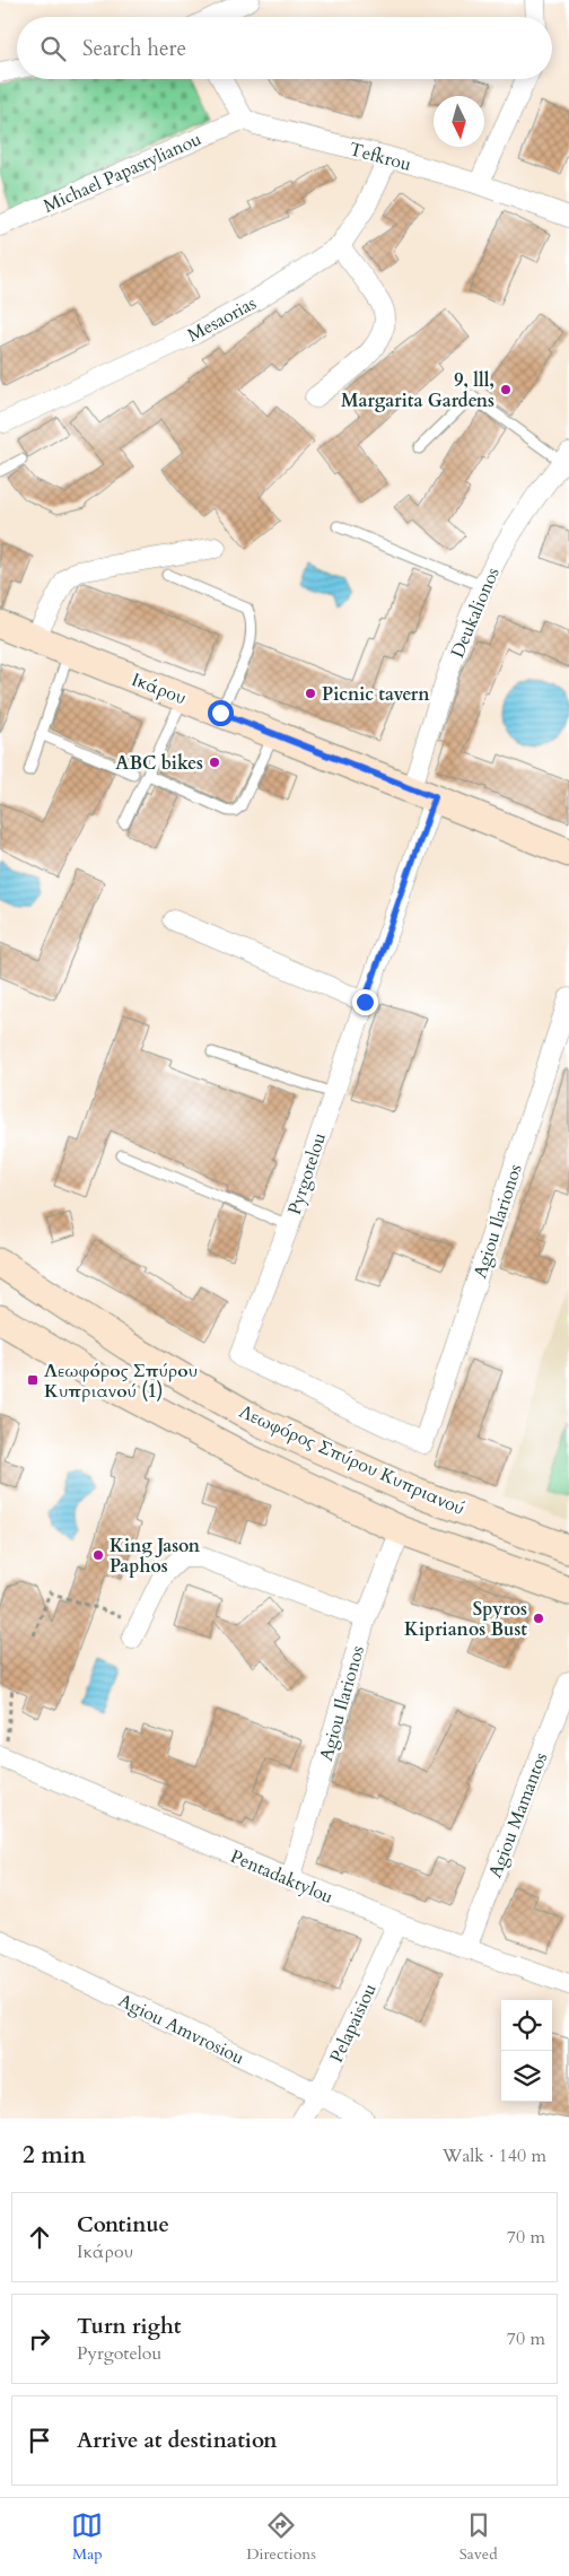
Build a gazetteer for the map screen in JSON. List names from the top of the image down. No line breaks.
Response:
{"streets":{"main road":["Ικάρου","Λεωφόρος Σπύρου Κυπριανού"],"street":["Tefkrou","Michael Papastylianou","Mesaorias","Deukalionos","Pyrgotelou","Agiou Ilarionos","Agiou Mamantos","Pentadaktylou","Pelapaisiou","Agiou Amvrosiou"]},"crossings":[["Tefkrou","Michael Papastylianou"],["Tefkrou","Mesaorias"],["Deukalionos","Ικάρου"],["Deukalionos","Pyrgotelou"],["Ικάρου","Pyrgotelou"],["Pyrgotelou","Agiou Ilarionos"],["Agiou Ilarionos","Pentadaktylou"],["Agiou Mamantos","Pentadaktylou"],["Pentadaktylou","Pelapaisiou"],["Pelapaisiou","Agiou Amvrosiou"]],"places":{"other":["9, lll, Margarita Gardens","Picnic tavern","ABC bikes","King Jason Paphos","Spyros Kiprianos Bust"],"transit":["Λεωφόρος Σπύρου Κυπριανού (1)"]},"north":"bottom","page":{"search":"Search here","heading":["2 min","Walk · 140 m"],"list":[["Continue","Ικάρου","70 m"],["Turn right","Pyrgotelou","70 m"],"Arrive at destination"],"nav":["Map","Directions","Saved"]}}
